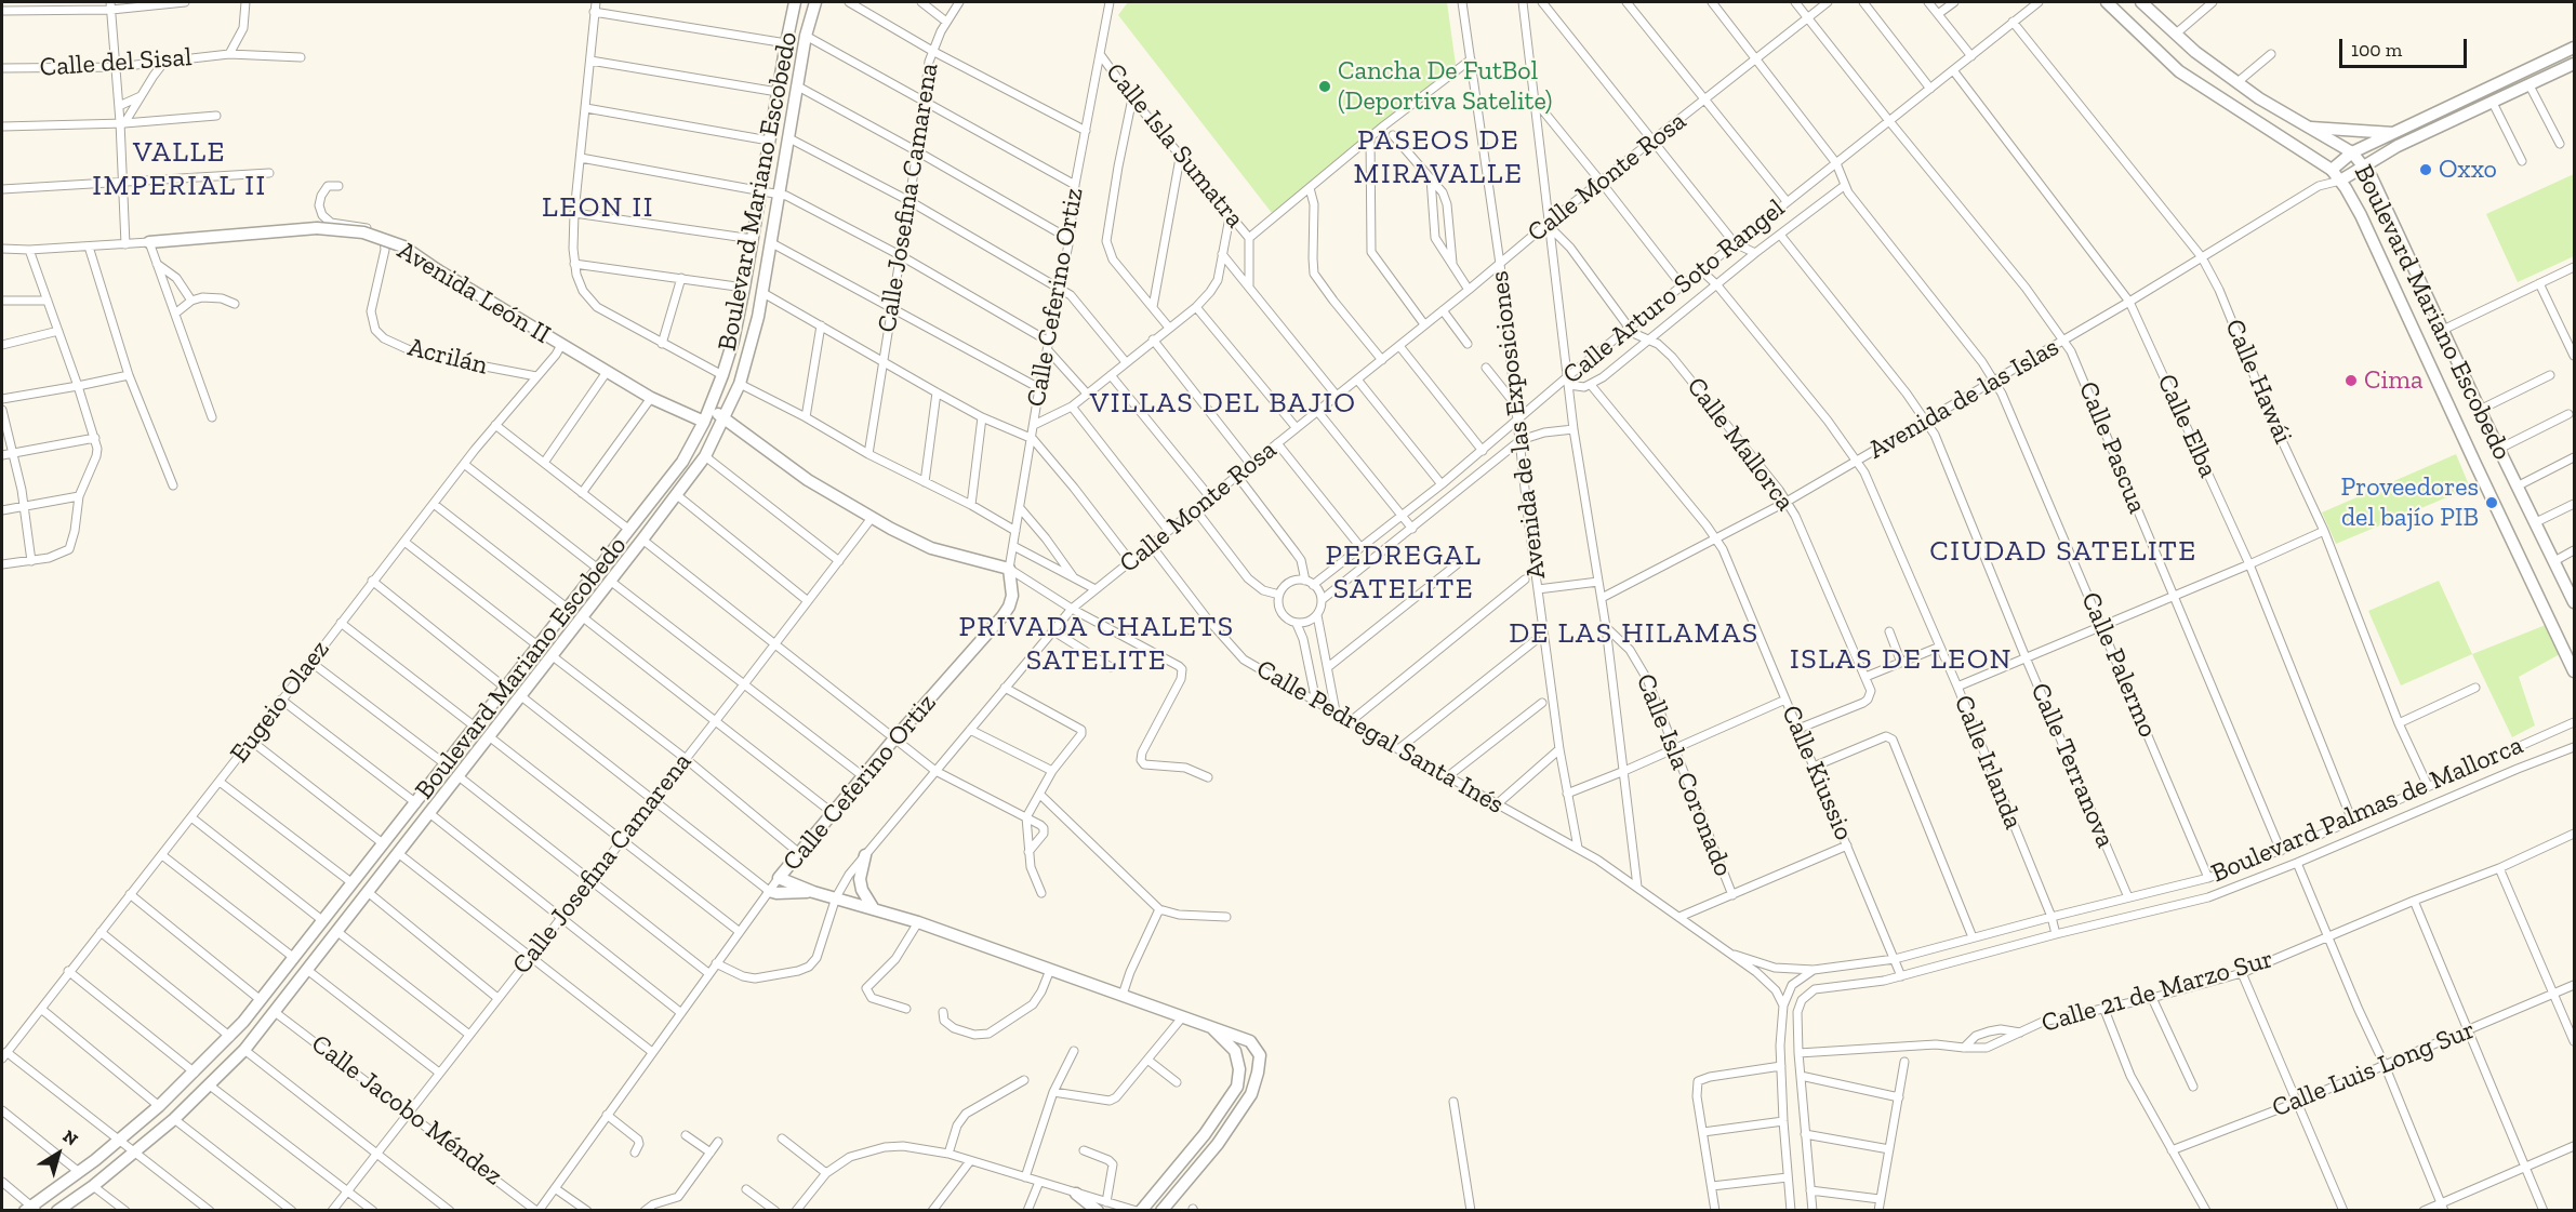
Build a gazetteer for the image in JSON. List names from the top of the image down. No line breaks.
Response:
{"streets":{"street":["Calle del Sisal","Calle Isla Sumatra","Calle Monte Rosa","Boulevard Mariano Escobedo","Calle Josefina Camarena","Calle Arturo Soto Rangel","Avenida León II","Calle Ceferino Ortiz","Acrilán","Calle Hawái","Avenida de las Islas","Avenida de las Exposiciones","Calle Elba","Calle Mallorca","Calle Pascua","Calle Palermo","Eugeio Olaez","Calle Pedregal Santa Inés","Calle Irlanda","Calle Terranova","Calle Kiussio","Calle Isla Coronado","Boulevard Palmas de Mallorca","Calle 21 de Marzo Sur","Calle Luis Long Sur","Calle Jacobo Méndez"]},"crossings":[["Calle Isla Sumatra","Calle Monte Rosa"],["Calle Isla Sumatra","Calle Ceferino Ortiz"],["Calle Monte Rosa","Calle Ceferino Ortiz"],["Calle Monte Rosa","Avenida de las Exposiciones"],["Calle Monte Rosa","Calle Mallorca"],["Calle Monte Rosa","Calle Pedregal Santa Inés"],["Boulevard Mariano Escobedo","Avenida León II"],["Boulevard Mariano Escobedo","Avenida de las Islas"],["Boulevard Mariano Escobedo","Calle Jacobo Méndez"],["Calle Josefina Camarena","Avenida León II"],["Calle Josefina Camarena","Calle Jacobo Méndez"],["Calle Arturo Soto Rangel","Calle Hawái"],["Calle Arturo Soto Rangel","Avenida de las Exposiciones"],["Calle Arturo Soto Rangel","Calle Elba"],["Calle Arturo Soto Rangel","Calle Mallorca"],["Calle Arturo Soto Rangel","Calle Pascua"],["Calle Arturo Soto Rangel","Calle Palermo"],["Calle Arturo Soto Rangel","Calle Irlanda"],["Avenida León II","Calle Ceferino Ortiz"],["Avenida León II","Eugeio Olaez"],["Calle Ceferino Ortiz","Calle Jacobo Méndez"],["Acrilán","Eugeio Olaez"],["Calle Hawái","Avenida de las Islas"],["Calle Hawái","Boulevard Palmas de Mallorca"],["Avenida de las Islas","Calle Elba"],["Avenida de las Islas","Calle Mallorca"],["Avenida de las Islas","Calle Pascua"],["Avenida de las Islas","Calle Palermo"],["Avenida de las Islas","Calle Irlanda"],["Avenida de las Islas","Calle Terranova"],["Avenida de las Islas","Calle Kiussio"],["Avenida de las Exposiciones","Calle Pedregal Santa Inés"],["Calle Elba","Boulevard Palmas de Mallorca"],["Calle Mallorca","Calle Kiussio"],["Calle Pascua","Boulevard Palmas de Mallorca"],["Calle Palermo","Boulevard Palmas de Mallorca"],["Calle Pedregal Santa Inés","Boulevard Palmas de Mallorca"],["Calle Irlanda","Boulevard Palmas de Mallorca"],["Calle Terranova","Boulevard Palmas de Mallorca"],["Calle Kiussio","Boulevard Palmas de Mallorca"],["Boulevard Palmas de Mallorca","Calle 21 de Marzo Sur"]],"districts":["PASEOS DE MIRAVALLE","VALLE IMPERIAL II","LEON II","VILLAS DEL BAJIO","CIUDAD SATELITE","PEDREGAL SATELITE","PRIVADA CHALETS SATELITE","DE LAS HILAMAS","ISLAS DE LEON"],"places":["Cancha De FutBol (Deportiva Satelite)","Oxxo","Cima","Proveedores del bajío PIB"],"scale_bar":"100 m","north":"top right"}
